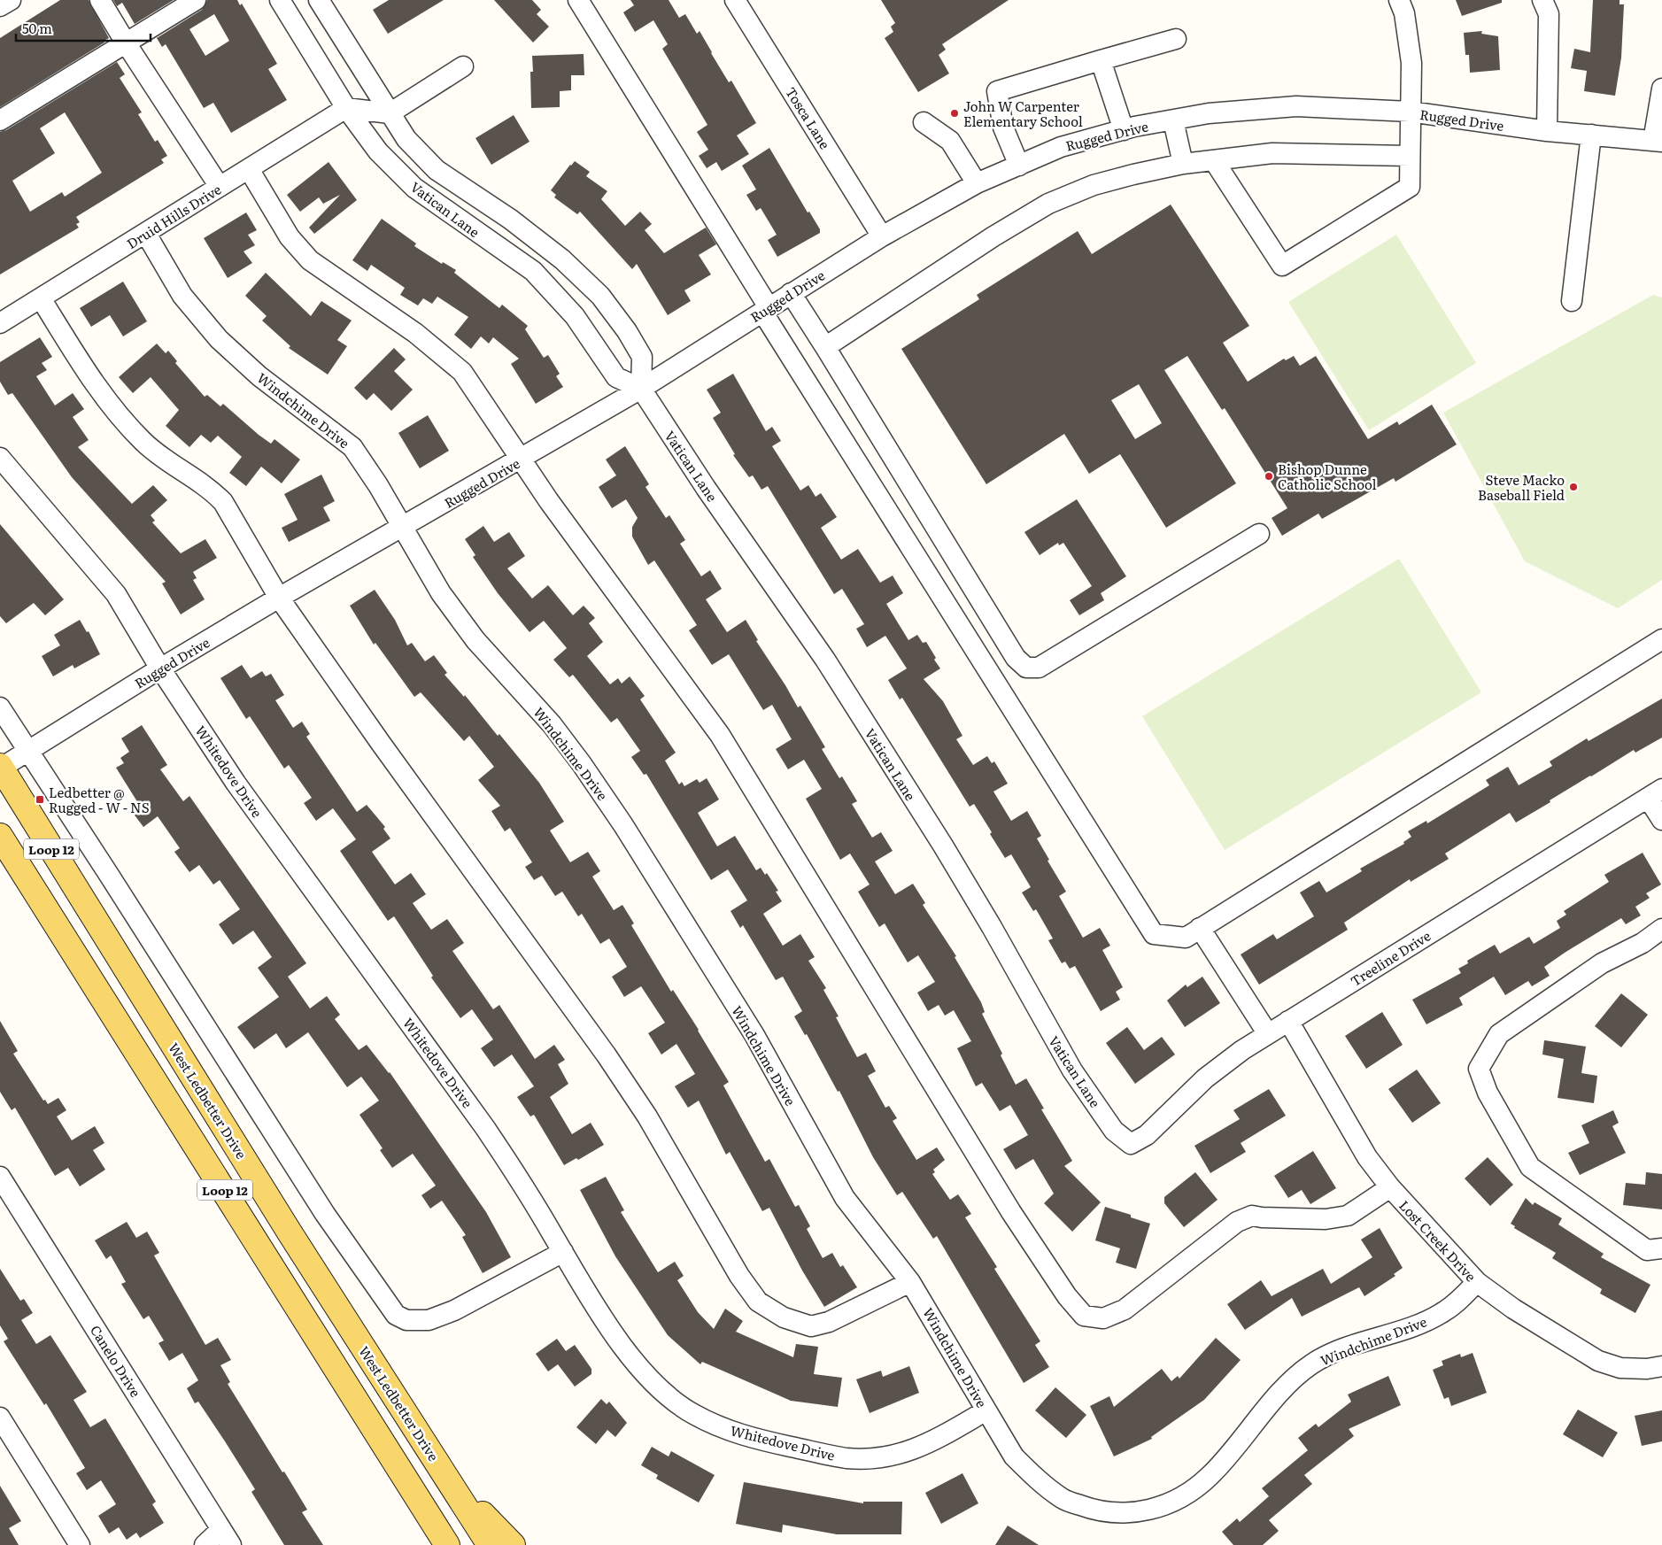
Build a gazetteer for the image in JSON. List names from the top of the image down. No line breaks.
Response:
{"streets":{"main road":["Loop 12","West Ledbetter Drive"],"street":["Tosca Lane","Rugged Drive","Vatican Lane","Druid Hills Drive","Windchime Drive","Whitedove Drive","Treeline Drive","Lost Creek Drive","Canelo Drive"]},"crossings":[["Tosca Lane","Rugged Drive"],["Rugged Drive","Vatican Lane"],["Rugged Drive","Windchime Drive"],["Rugged Drive","Whitedove Drive"],["Rugged Drive","West Ledbetter Drive"],["Vatican Lane","Druid Hills Drive"],["Vatican Lane","Treeline Drive"],["Druid Hills Drive","Windchime Drive"],["Windchime Drive","Whitedove Drive"],["Windchime Drive","Lost Creek Drive"],["Treeline Drive","Lost Creek Drive"]],"places":{"other":["John W Carpenter Elementary School","Bishop Dunne Catholic School","Steve Macko Baseball Field"],"transit":["Ledbetter @ Rugged - W - NS"]},"scale_bar":"50 m"}
